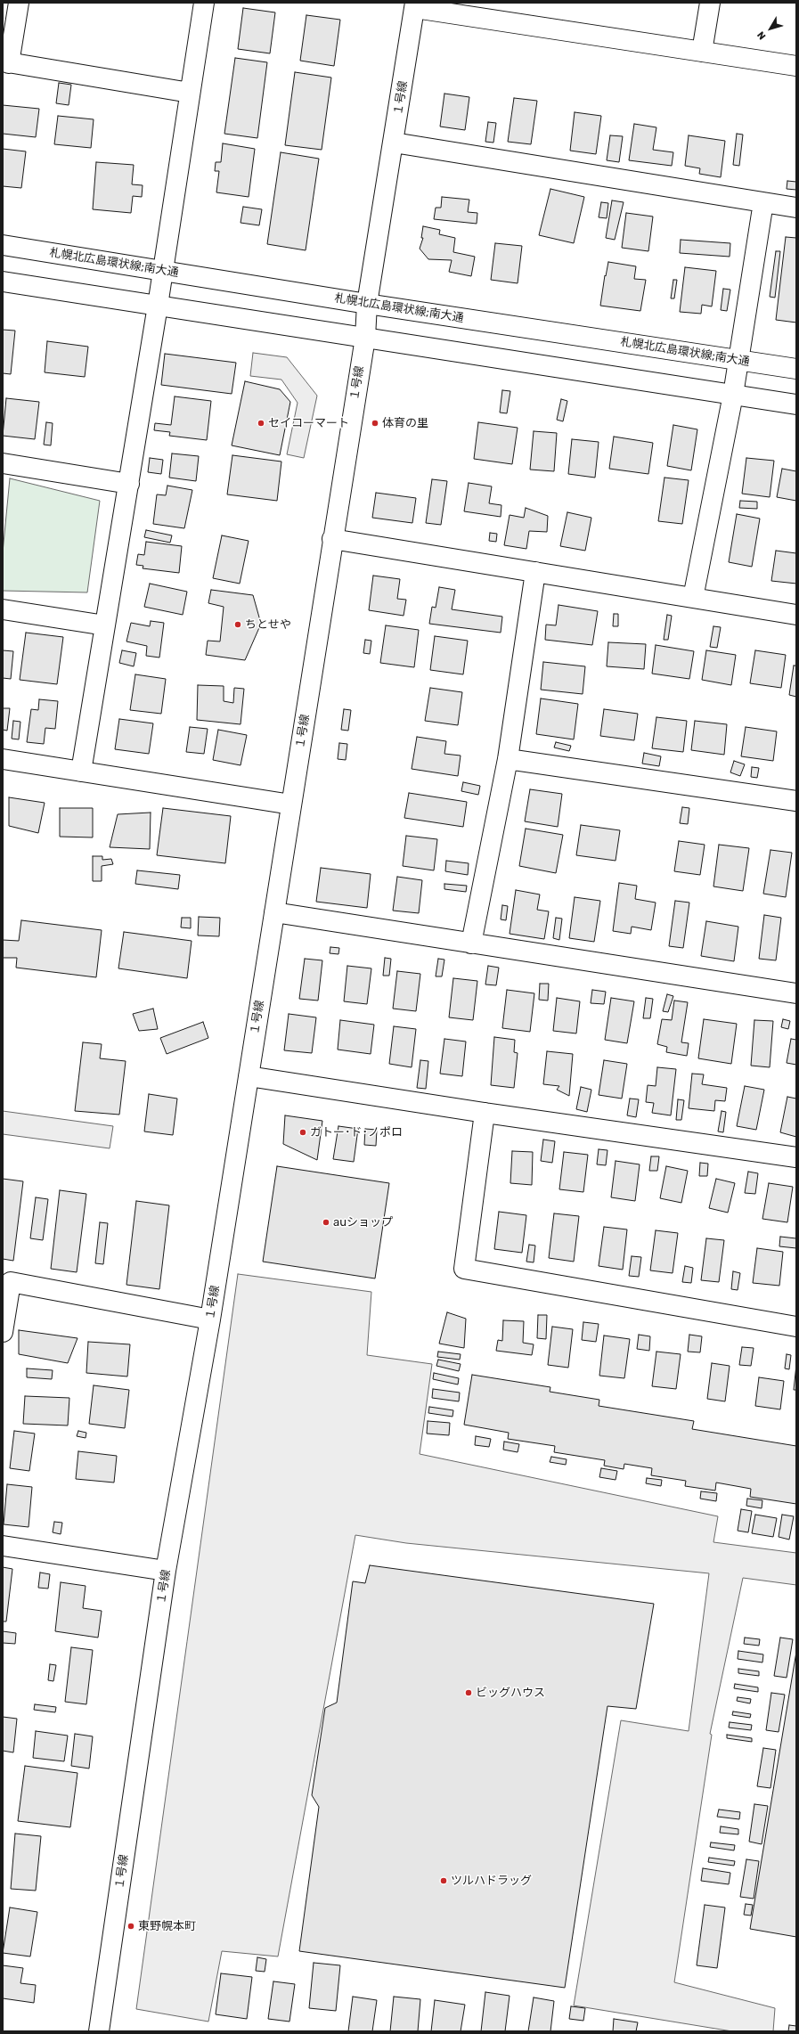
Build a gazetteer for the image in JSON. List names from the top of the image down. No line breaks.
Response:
{"streets":{"street":["１号線","札幌北広島環状線;南大通"]},"crossings":[["１号線","札幌北広島環状線;南大通"]],"places":["セイコーマート","体育の里","ちとせや","ガトー･ド･ノポロ","auショップ","ビッグハウス","ツルハドラッグ","東野幌本町"],"north":"bottom left"}
